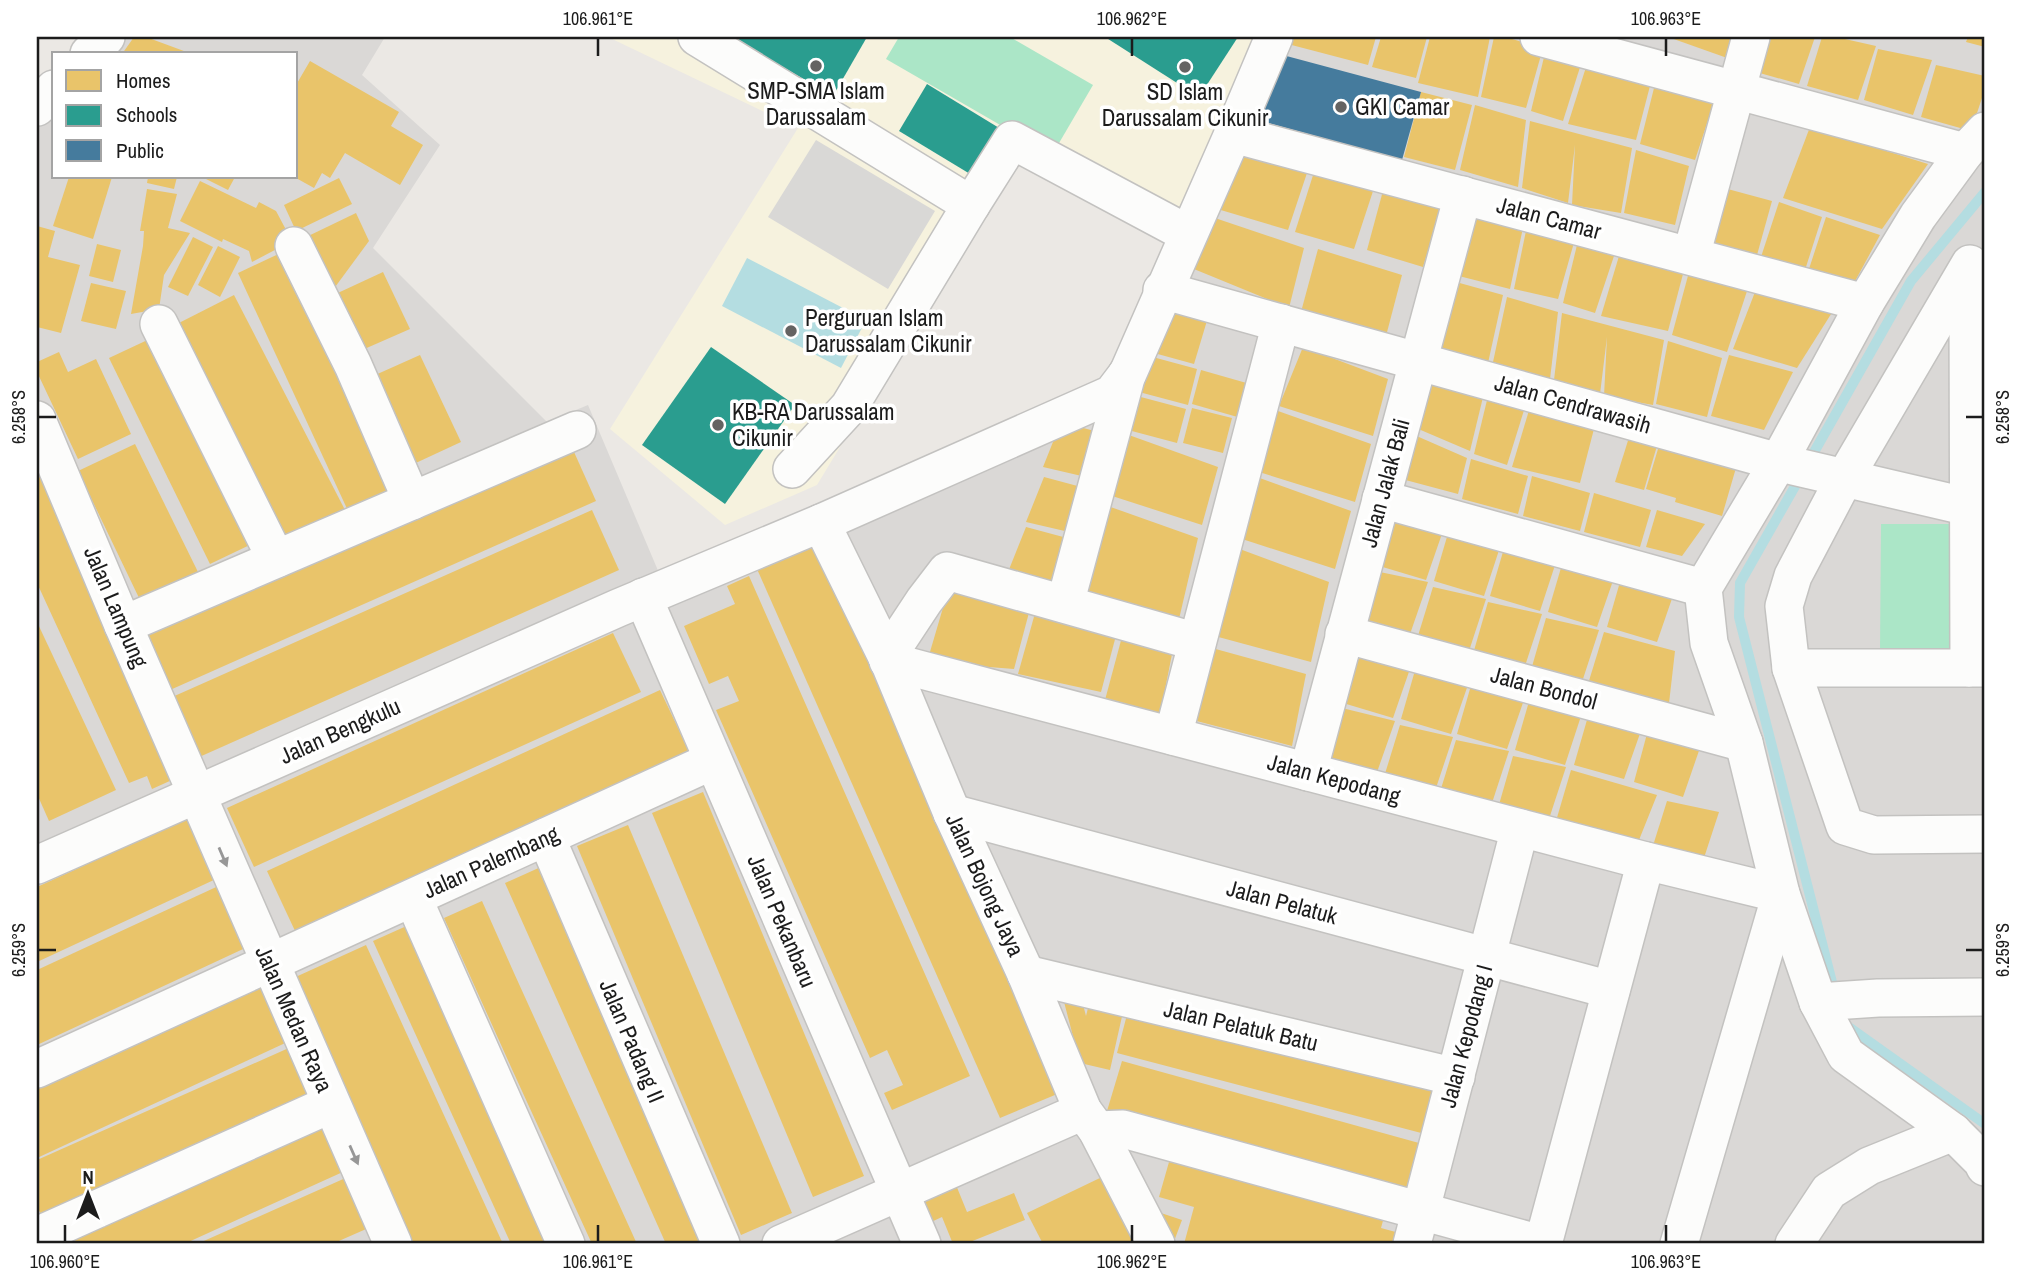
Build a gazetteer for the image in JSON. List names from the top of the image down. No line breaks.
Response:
{"streets":{"street":["Jalan Camar","Jalan Cendrawasih","Jalan Jalak Bali","Jalan Lampung","Jalan Bondol","Jalan Bengkulu","Jalan Kepodang","Jalan Palembang","Jalan Bojong Jaya","Jalan Pelatuk","Jalan Pekanbaru","Jalan Medan Raya","Jalan Pelatuk Batu","Jalan Kepodang I","Jalan Padang II"]},"crossings":[["Jalan Camar","Jalan Jalak Bali"],["Jalan Cendrawasih","Jalan Jalak Bali"],["Jalan Jalak Bali","Jalan Bondol"],["Jalan Jalak Bali","Jalan Kepodang"],["Jalan Lampung","Jalan Bengkulu"],["Jalan Lampung","Jalan Medan Raya"],["Jalan Bengkulu","Jalan Bojong Jaya"],["Jalan Bengkulu","Jalan Pekanbaru"],["Jalan Bengkulu","Jalan Medan Raya"],["Jalan Kepodang","Jalan Bojong Jaya"],["Jalan Kepodang","Jalan Kepodang I"],["Jalan Palembang","Jalan Pekanbaru"],["Jalan Palembang","Jalan Medan Raya"],["Jalan Palembang","Jalan Padang II"],["Jalan Bojong Jaya","Jalan Pelatuk"],["Jalan Bojong Jaya","Jalan Pelatuk Batu"],["Jalan Pelatuk","Jalan Kepodang I"],["Jalan Pelatuk Batu","Jalan Kepodang I"]],"places":["SMP-SMA Islam Darussalam","SD Islam Darussalam Cikunir","GKI Camar","Perguruan Islam Darussalam Cikunir","KB-RA Darussalam Cikunir"],"legend":["Homes","Schools","Public"],"north":"top","coordinates":["106.961°E","106.962°E","106.963°E","6.258°S","6.259°S","106.960°E"]}
